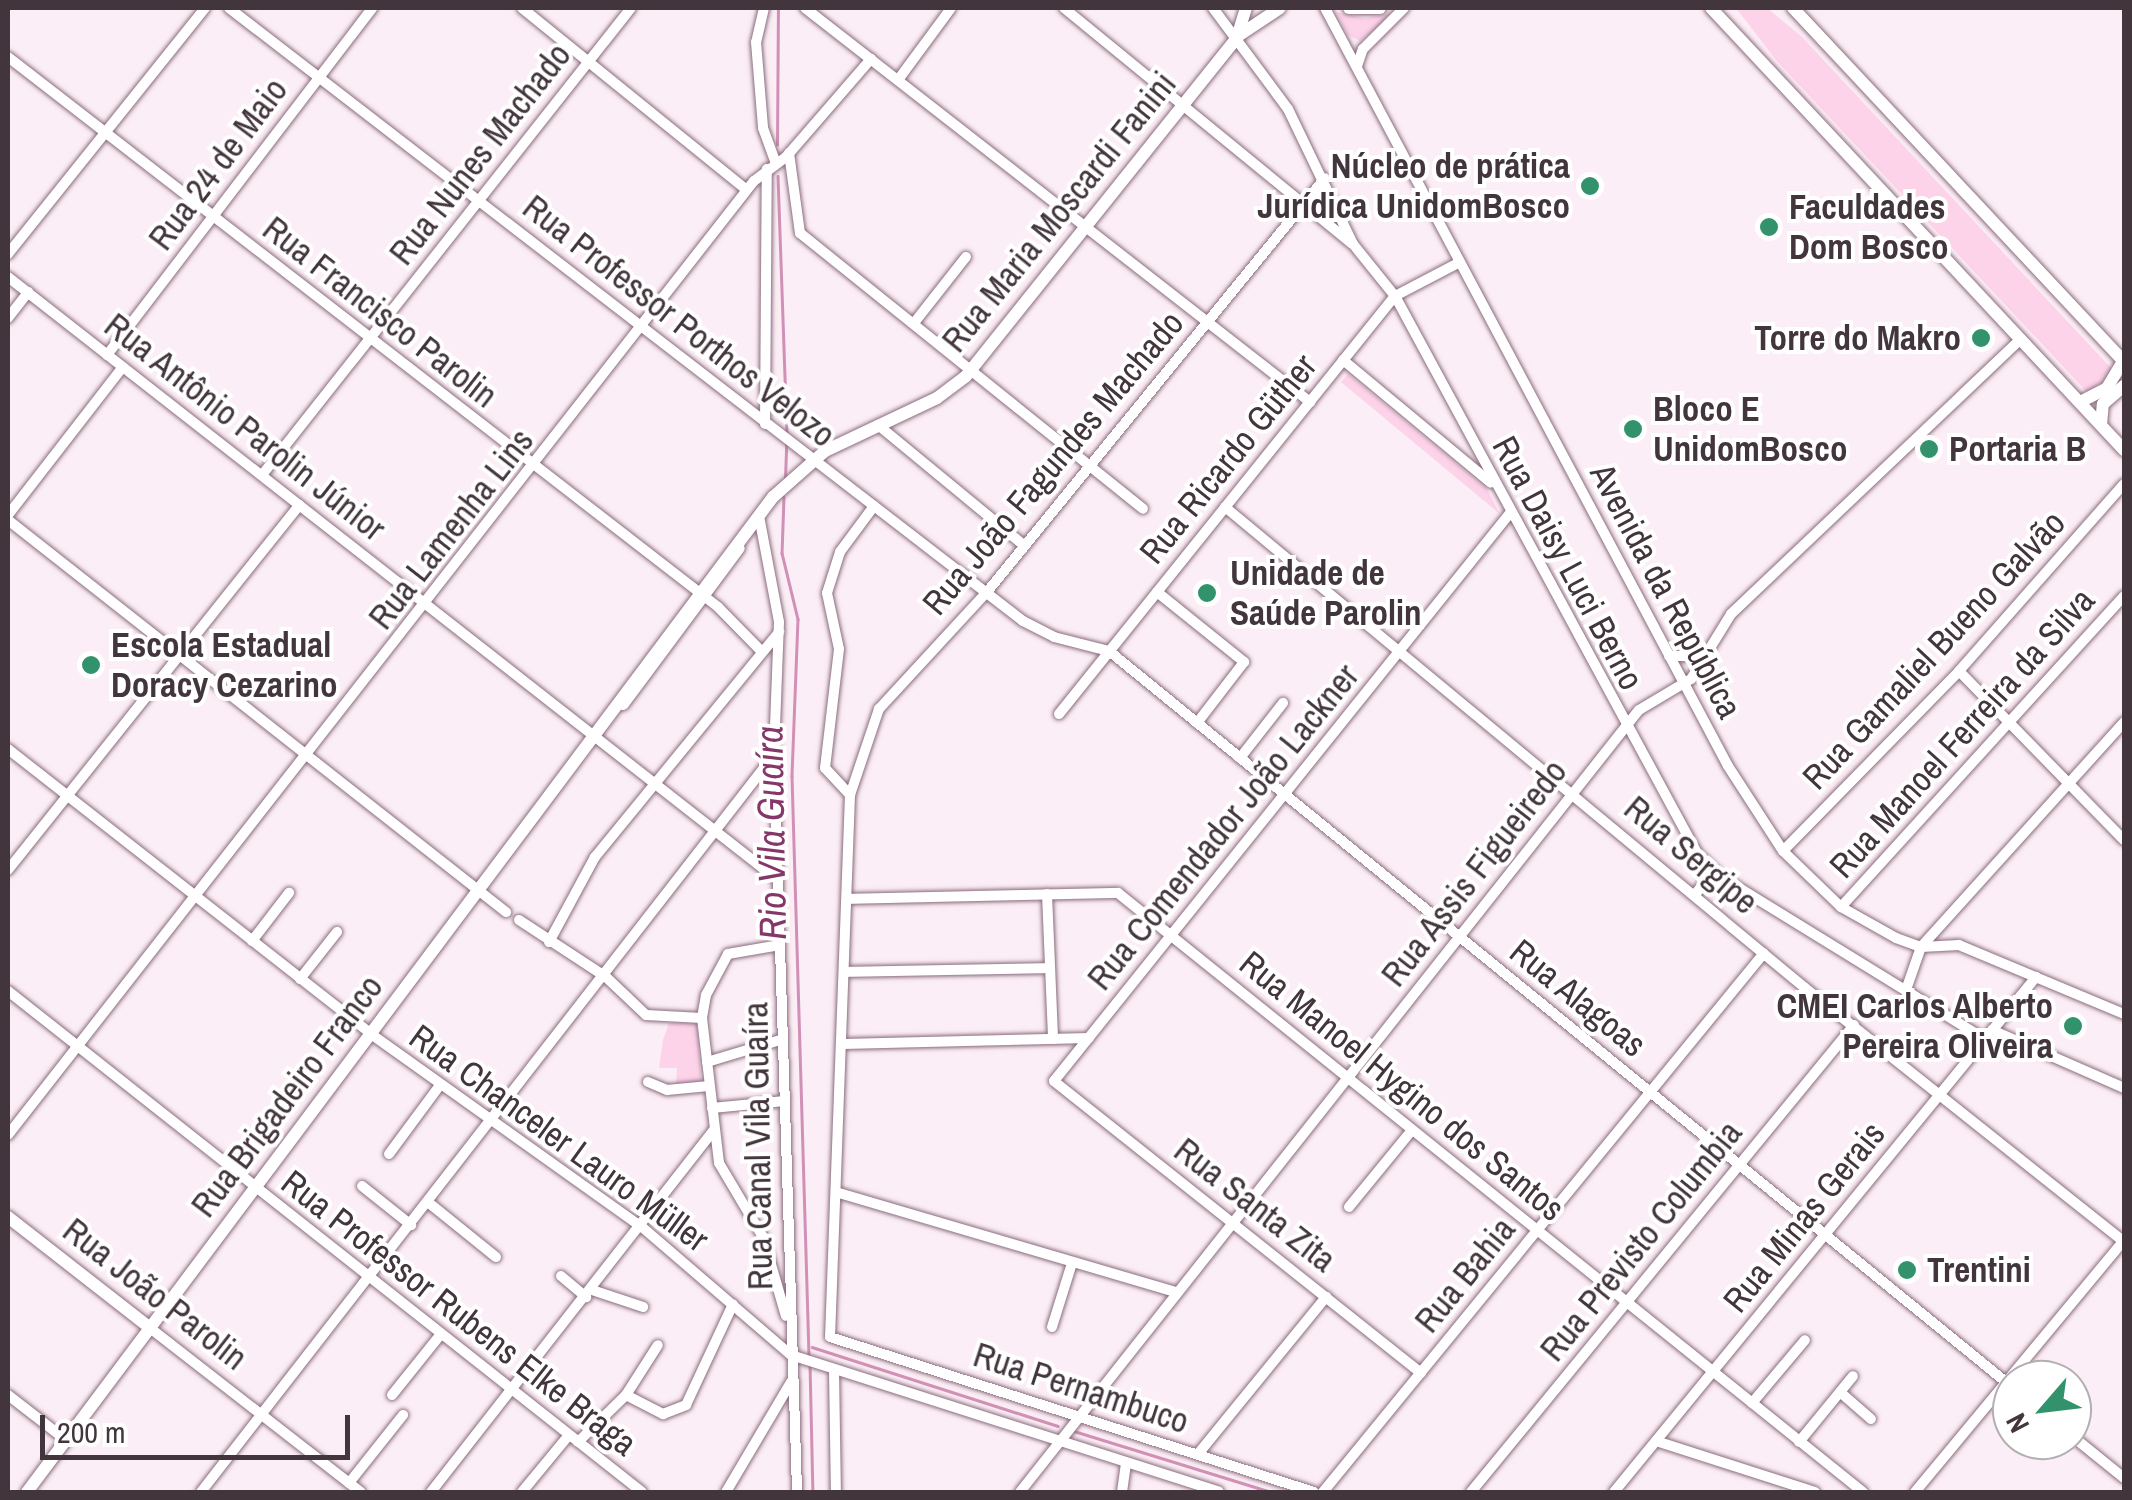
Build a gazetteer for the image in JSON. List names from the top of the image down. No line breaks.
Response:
{"streets":{"main road":["Rua Maria Moscardi Fanini","Rua Brigadeiro Franco","Rua João Parolin"],"street":["Rua Nunes Machado","Rua 24 de Maio","Rua Francisco Parolin","Rua Professor Porthos Velozo","Rua Antônio Parolin Júnior","Rua Ricardo Güther","Rua João Fagundes Machado","Rua Lamenha Lins","Rua Daisy Luci Berno","Avenida da República","Rua Gamaliel Bueno Galvão","Rua Manoel Ferreira da Silva","Rua Comendador João Lackner","Rua Sergipe","Rua Assis Figueiredo","Rua Alagoas","Rua Manoel Hygino dos Santos","Rua Chanceler Lauro Müller","Rua Canal Vila Guaíra","Rua Santa Zita","Rua Minas Gerais","Rua Previsto Columbia","Rua Bahia","Rua Professor Rubens Elke Braga","Rua Pernambuco"]},"crossings":[["Rua Nunes Machado","Rua Francisco Parolin"],["Rua Nunes Machado","Rua Professor Porthos Velozo"],["Rua Nunes Machado","Rua Antônio Parolin Júnior"],["Rua 24 de Maio","Rua Francisco Parolin"],["Rua 24 de Maio","Rua Professor Porthos Velozo"],["Rua 24 de Maio","Rua Antônio Parolin Júnior"],["Rua Maria Moscardi Fanini","Rua Professor Porthos Velozo"],["Rua Maria Moscardi Fanini","Rua Daisy Luci Berno"],["Rua Maria Moscardi Fanini","Rua Brigadeiro Franco"],["Rua Francisco Parolin","Rua Lamenha Lins"],["Rua Francisco Parolin","Rua Brigadeiro Franco"],["Rua Professor Porthos Velozo","Rua Ricardo Güther"],["Rua Professor Porthos Velozo","Rua João Fagundes Machado"],["Rua Professor Porthos Velozo","Rua Lamenha Lins"],["Rua Professor Porthos Velozo","Rua Alagoas"],["Rua Professor Porthos Velozo","Rua Brigadeiro Franco"],["Rua Antônio Parolin Júnior","Rua Lamenha Lins"],["Rua Antônio Parolin Júnior","Rua Brigadeiro Franco"],["Rua Antônio Parolin Júnior","Rua Canal Vila Guaíra"],["Rua Ricardo Güther","Rua Daisy Luci Berno"],["Rua Ricardo Güther","Avenida da República"],["Rua Ricardo Güther","Rua Sergipe"],["Rua Ricardo Güther","Rua Alagoas"],["Rua João Fagundes Machado","Rua Daisy Luci Berno"],["Rua João Fagundes Machado","Rua Canal Vila Guaíra"],["Rua Lamenha Lins","Rua Chanceler Lauro Müller"],["Rua Lamenha Lins","Rua Professor Rubens Elke Braga"],["Rua Daisy Luci Berno","Rua Comendador João Lackner"],["Rua Daisy Luci Berno","Rua Assis Figueiredo"],["Rua Daisy Luci Berno","Rua Minas Gerais"],["Avenida da República","Rua Gamaliel Bueno Galvão"],["Avenida da República","Rua Manoel Ferreira da Silva"],["Avenida da República","Rua Assis Figueiredo"],["Avenida da República","Rua Minas Gerais"],["Rua Comendador João Lackner","Rua Sergipe"],["Rua Comendador João Lackner","Rua Alagoas"],["Rua Comendador João Lackner","Rua Manoel Hygino dos Santos"],["Rua Comendador João Lackner","Rua Santa Zita"],["Rua Sergipe","Rua Assis Figueiredo"],["Rua Sergipe","Rua Minas Gerais"],["Rua Sergipe","Rua Previsto Columbia"],["Rua Sergipe","Rua Bahia"],["Rua Assis Figueiredo","Rua Alagoas"],["Rua Assis Figueiredo","Rua Manoel Hygino dos Santos"],["Rua Assis Figueiredo","Rua Santa Zita"],["Rua Assis Figueiredo","Rua Pernambuco"],["Rua Alagoas","Rua Minas Gerais"],["Rua Alagoas","Rua Previsto Columbia"],["Rua Alagoas","Rua Bahia"],["Rua Manoel Hygino dos Santos","Rua Canal Vila Guaíra"],["Rua Manoel Hygino dos Santos","Rua Minas Gerais"],["Rua Manoel Hygino dos Santos","Rua Previsto Columbia"],["Rua Manoel Hygino dos Santos","Rua Bahia"],["Rua Brigadeiro Franco","Rua Chanceler Lauro Müller"],["Rua Brigadeiro Franco","Rua Canal Vila Guaíra"],["Rua Brigadeiro Franco","Rua João Parolin"],["Rua Brigadeiro Franco","Rua Professor Rubens Elke Braga"],["Rua Chanceler Lauro Müller","Rua Canal Vila Guaíra"],["Rua Chanceler Lauro Müller","Rua Pernambuco"],["Rua Canal Vila Guaíra","Rua Pernambuco"],["Rua Santa Zita","Rua Bahia"]],"water":["Rio Vila Guaíra"],"places":["Núcleo de prática Jurídica UnidomBosco","Faculdades Dom Bosco","Torre do Makro","Bloco E UnidomBosco","Portaria B","Unidade de Saúde Parolin","Escola Estadual Doracy Cezarino","CMEI Carlos Alberto Pereira Oliveira","Trentini"],"scale_bar":"200 m","north":"bottom left"}
